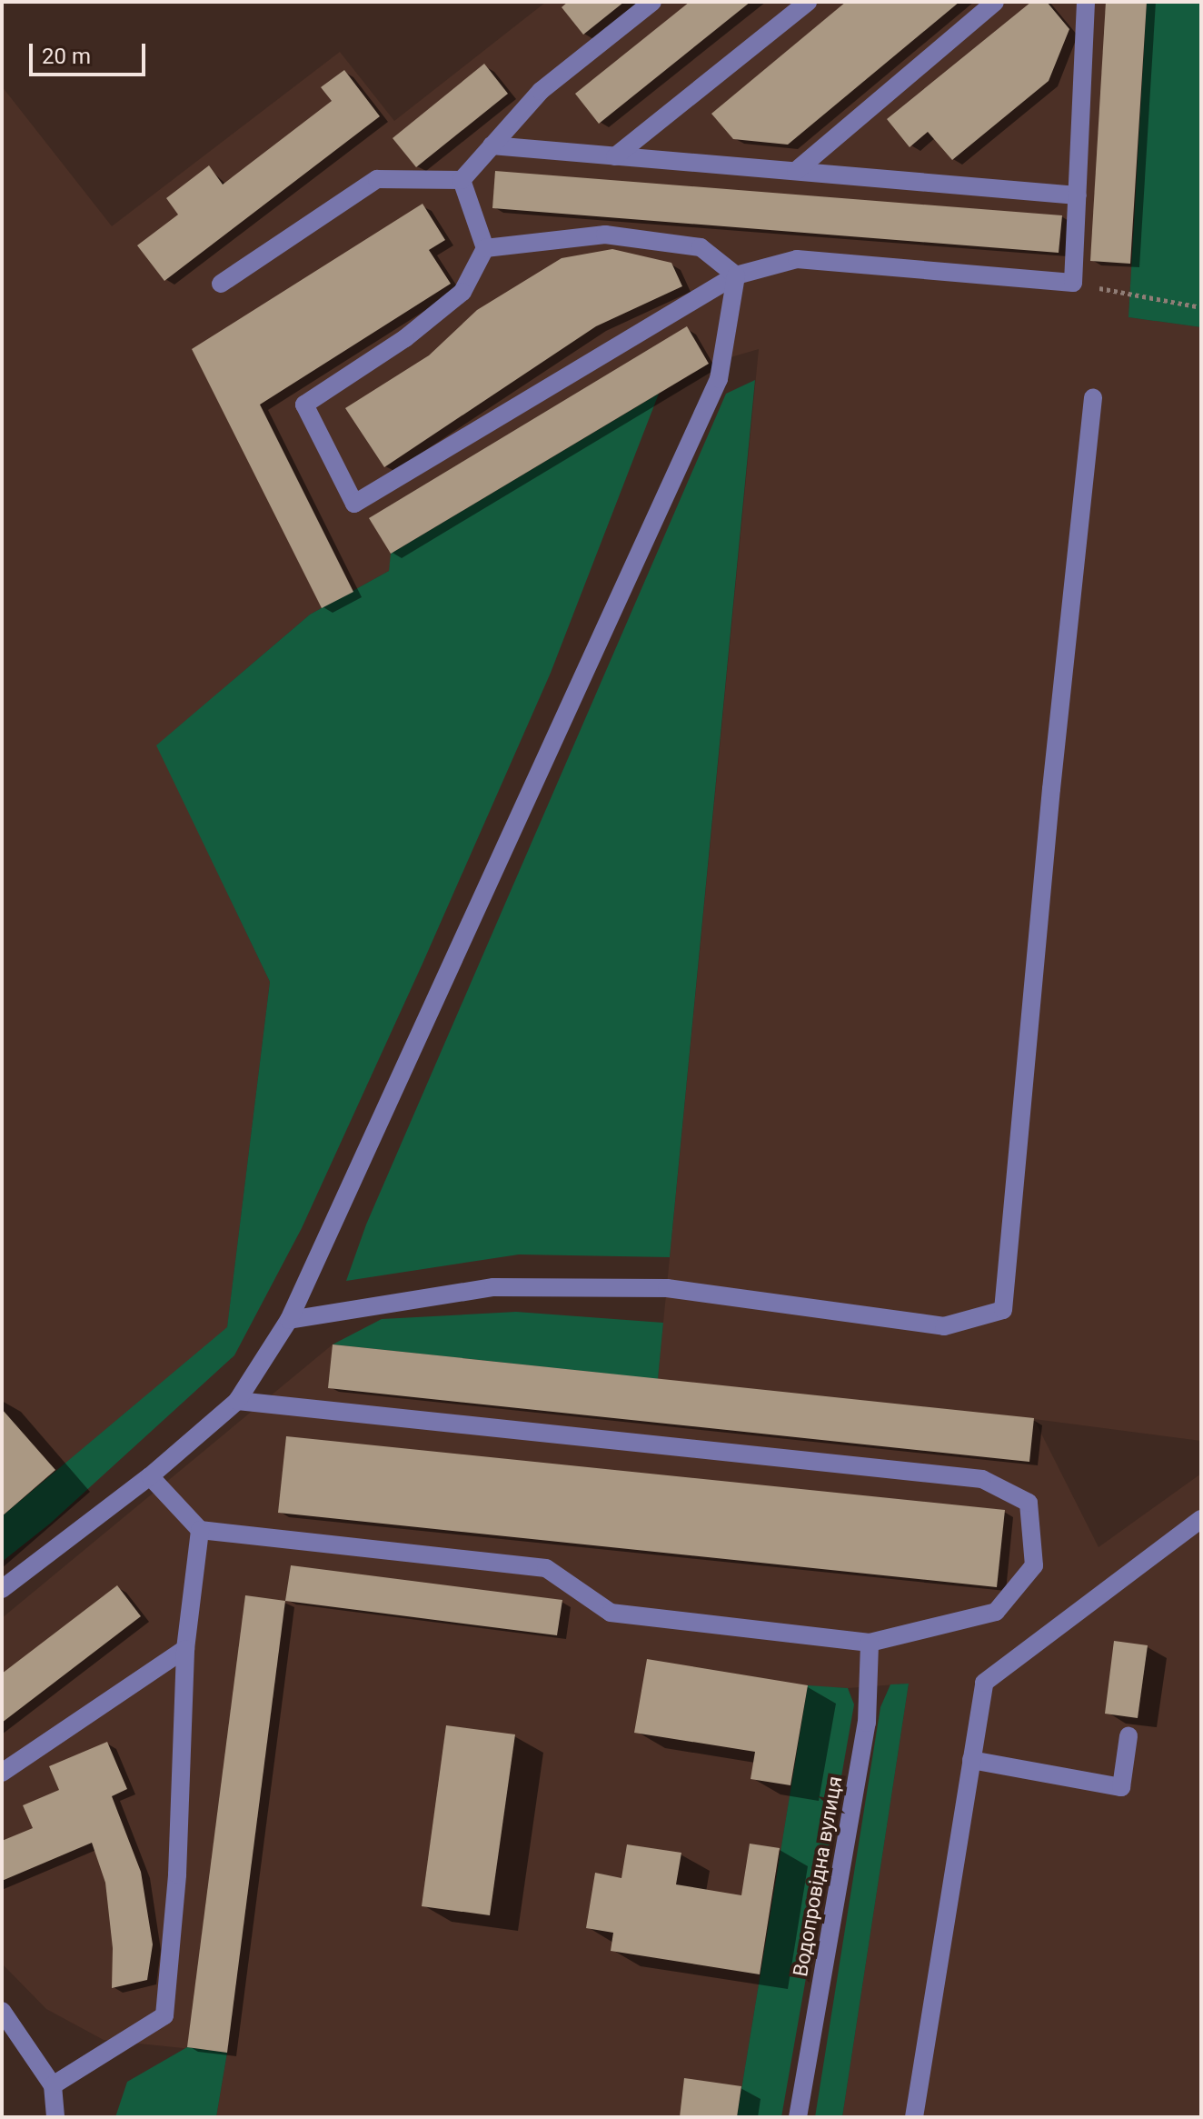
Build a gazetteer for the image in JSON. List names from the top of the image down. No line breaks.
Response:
{"streets":{"street":["Водопровідна вулиця"]},"scale_bar":"20 m"}
